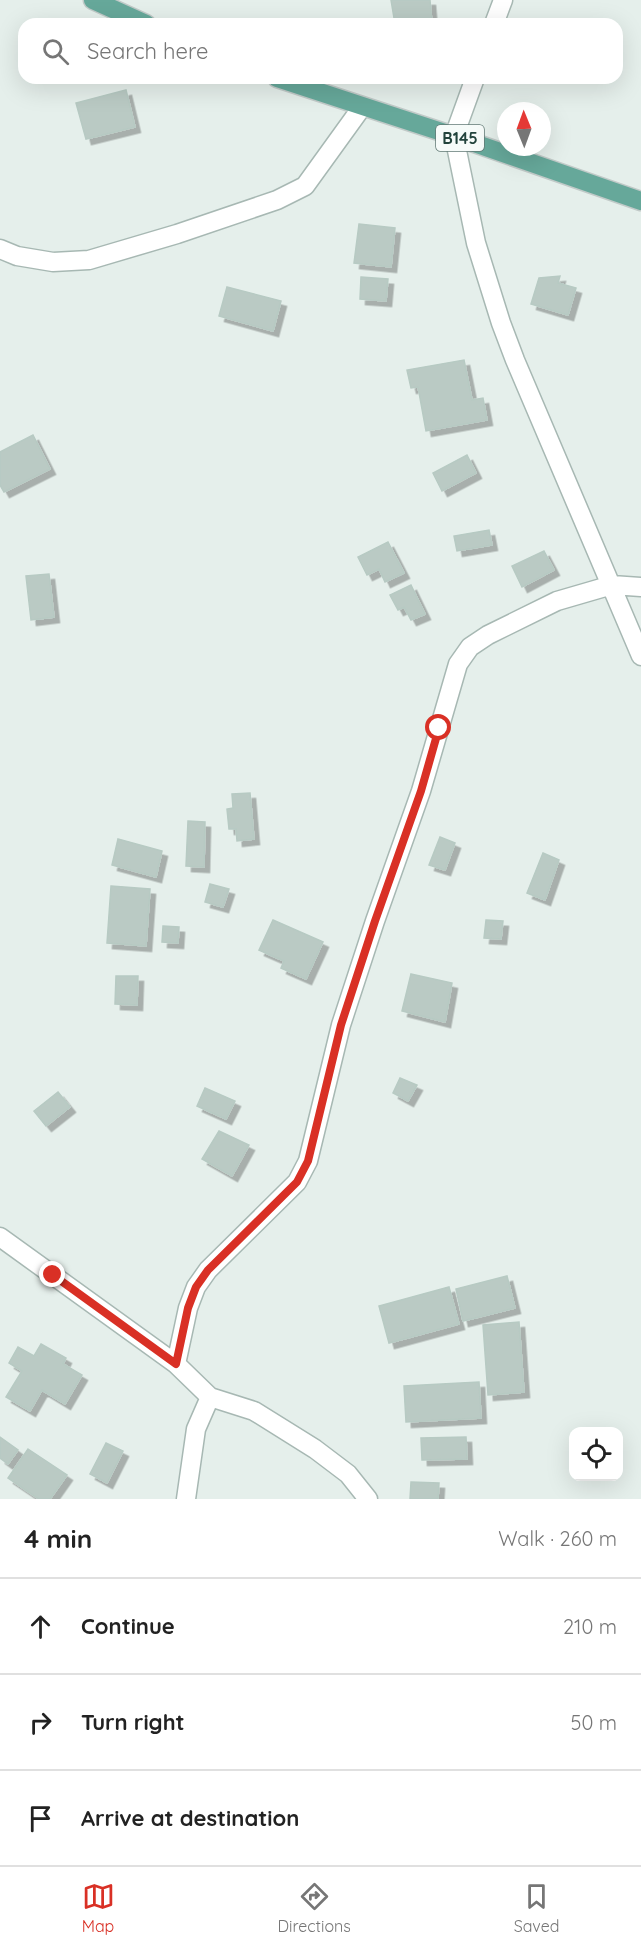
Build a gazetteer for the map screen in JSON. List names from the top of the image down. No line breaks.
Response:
{"streets":{"main road":["B145"]},"north":"top","page":{"search":"Search here","heading":["4 min","Walk · 260 m"],"list":[["Continue","210 m"],["Turn right","50 m"],"Arrive at destination"],"nav":["Map","Directions","Saved"]}}
